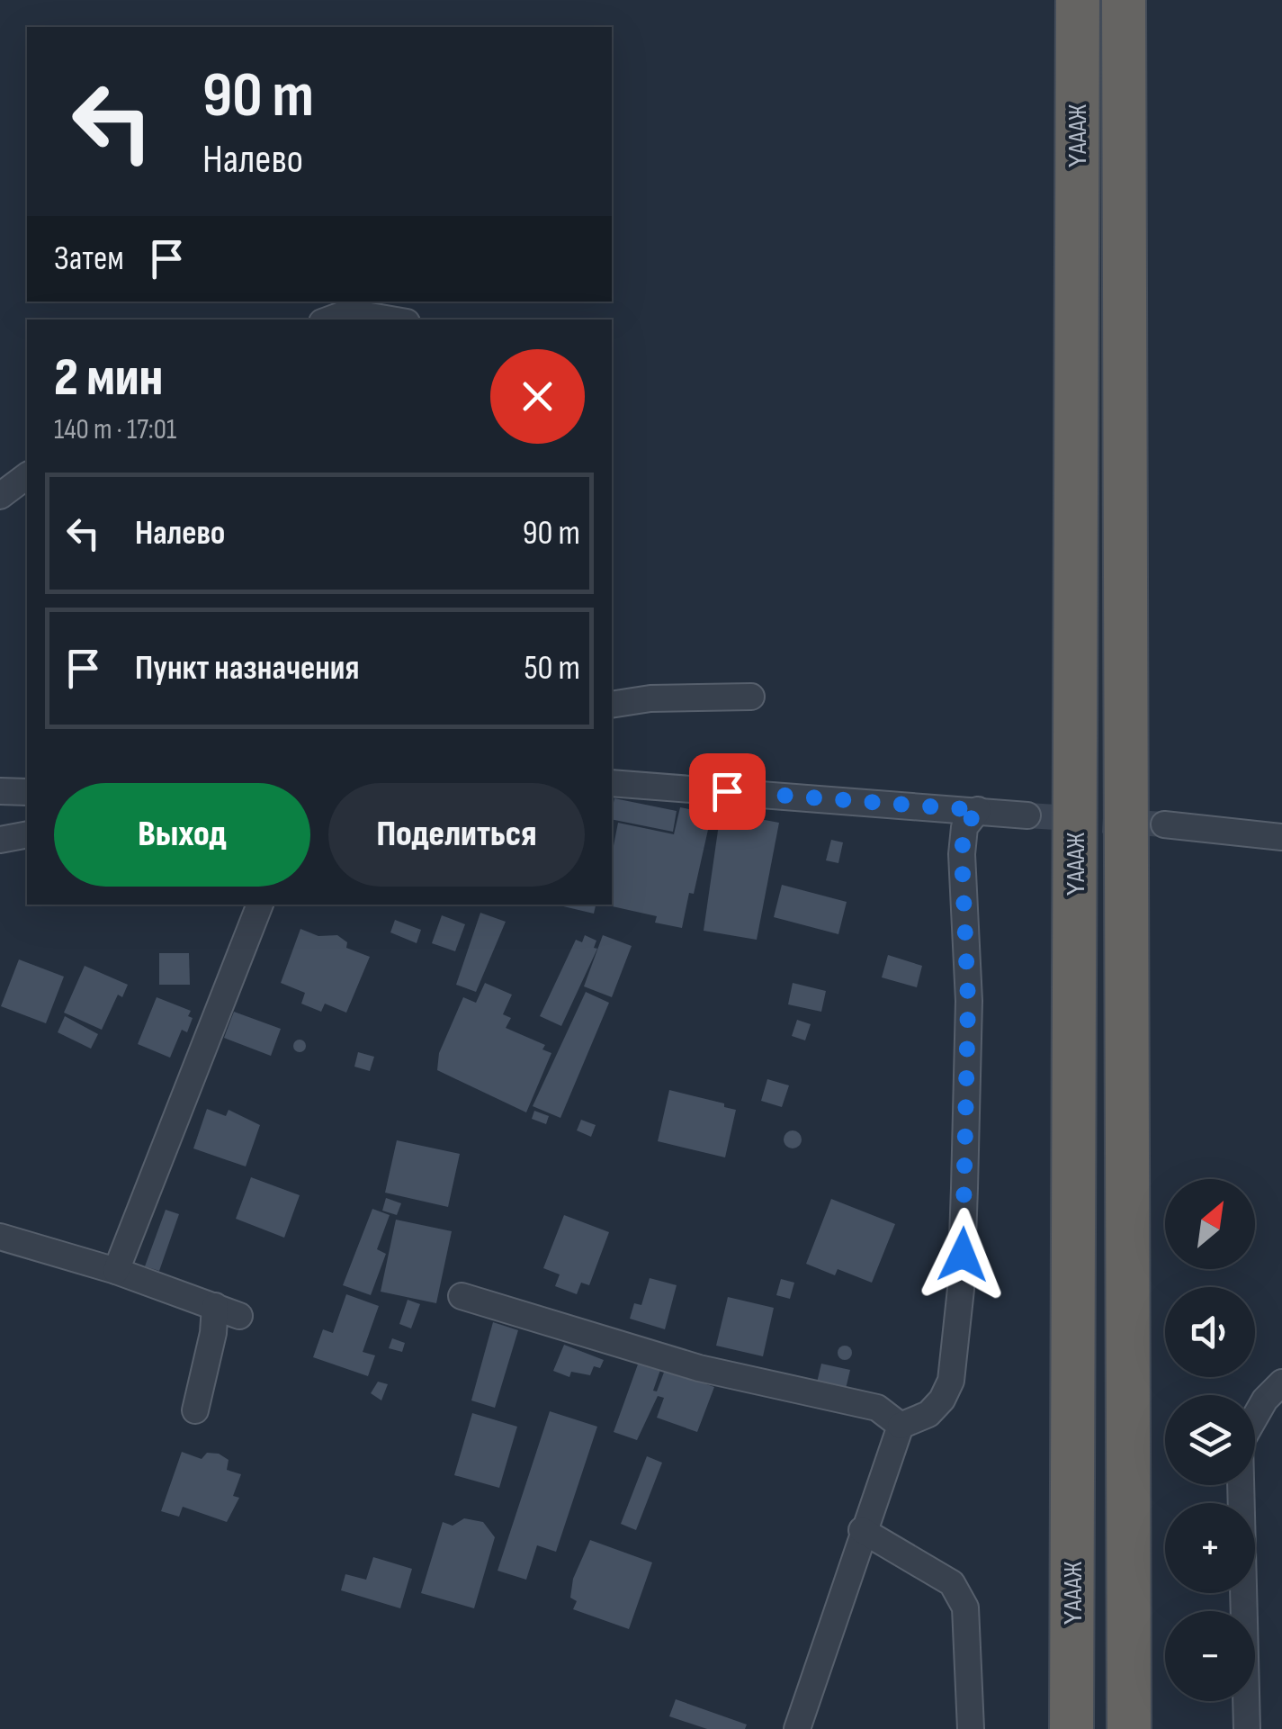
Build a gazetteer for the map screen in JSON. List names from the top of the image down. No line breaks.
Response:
{"streets":{"highway":["ҮАААЖ"]},"north":"top right","page":{"turn":["90 m","Налево"],"then":"Затем","heading":["2 мин","140 m · 17:01"],"list":[{"name":"Налево","value":"90 m"},{"name":"Пункт назначения","value":"50 m"}],"buttons":["Выход","Поделиться"],"map_buttons":["+","−"]}}
